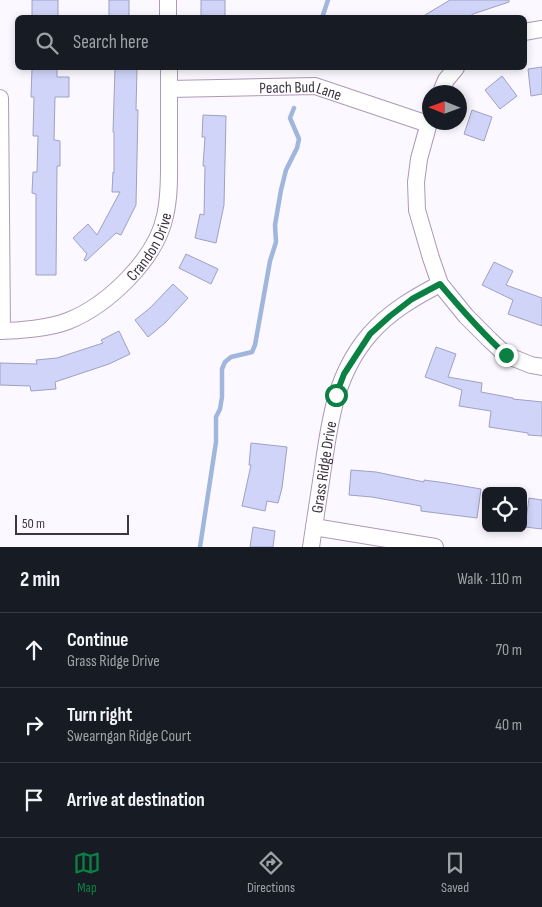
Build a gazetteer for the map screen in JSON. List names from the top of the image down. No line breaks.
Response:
{"streets":{"street":["Peach Bud Lane","Crandon Drive","Grass Ridge Drive"]},"crossings":[["Peach Bud Lane","Crandon Drive"]],"scale_bar":"50 m","north":"left","page":{"search":"Search here","scale":"50 m","heading":["2 min","Walk · 110 m"],"list":[["Continue","Grass Ridge Drive","70 m"],["Turn right","Swearngan Ridge Court","40 m"],"Arrive at destination"],"nav":["Map","Directions","Saved"]}}
